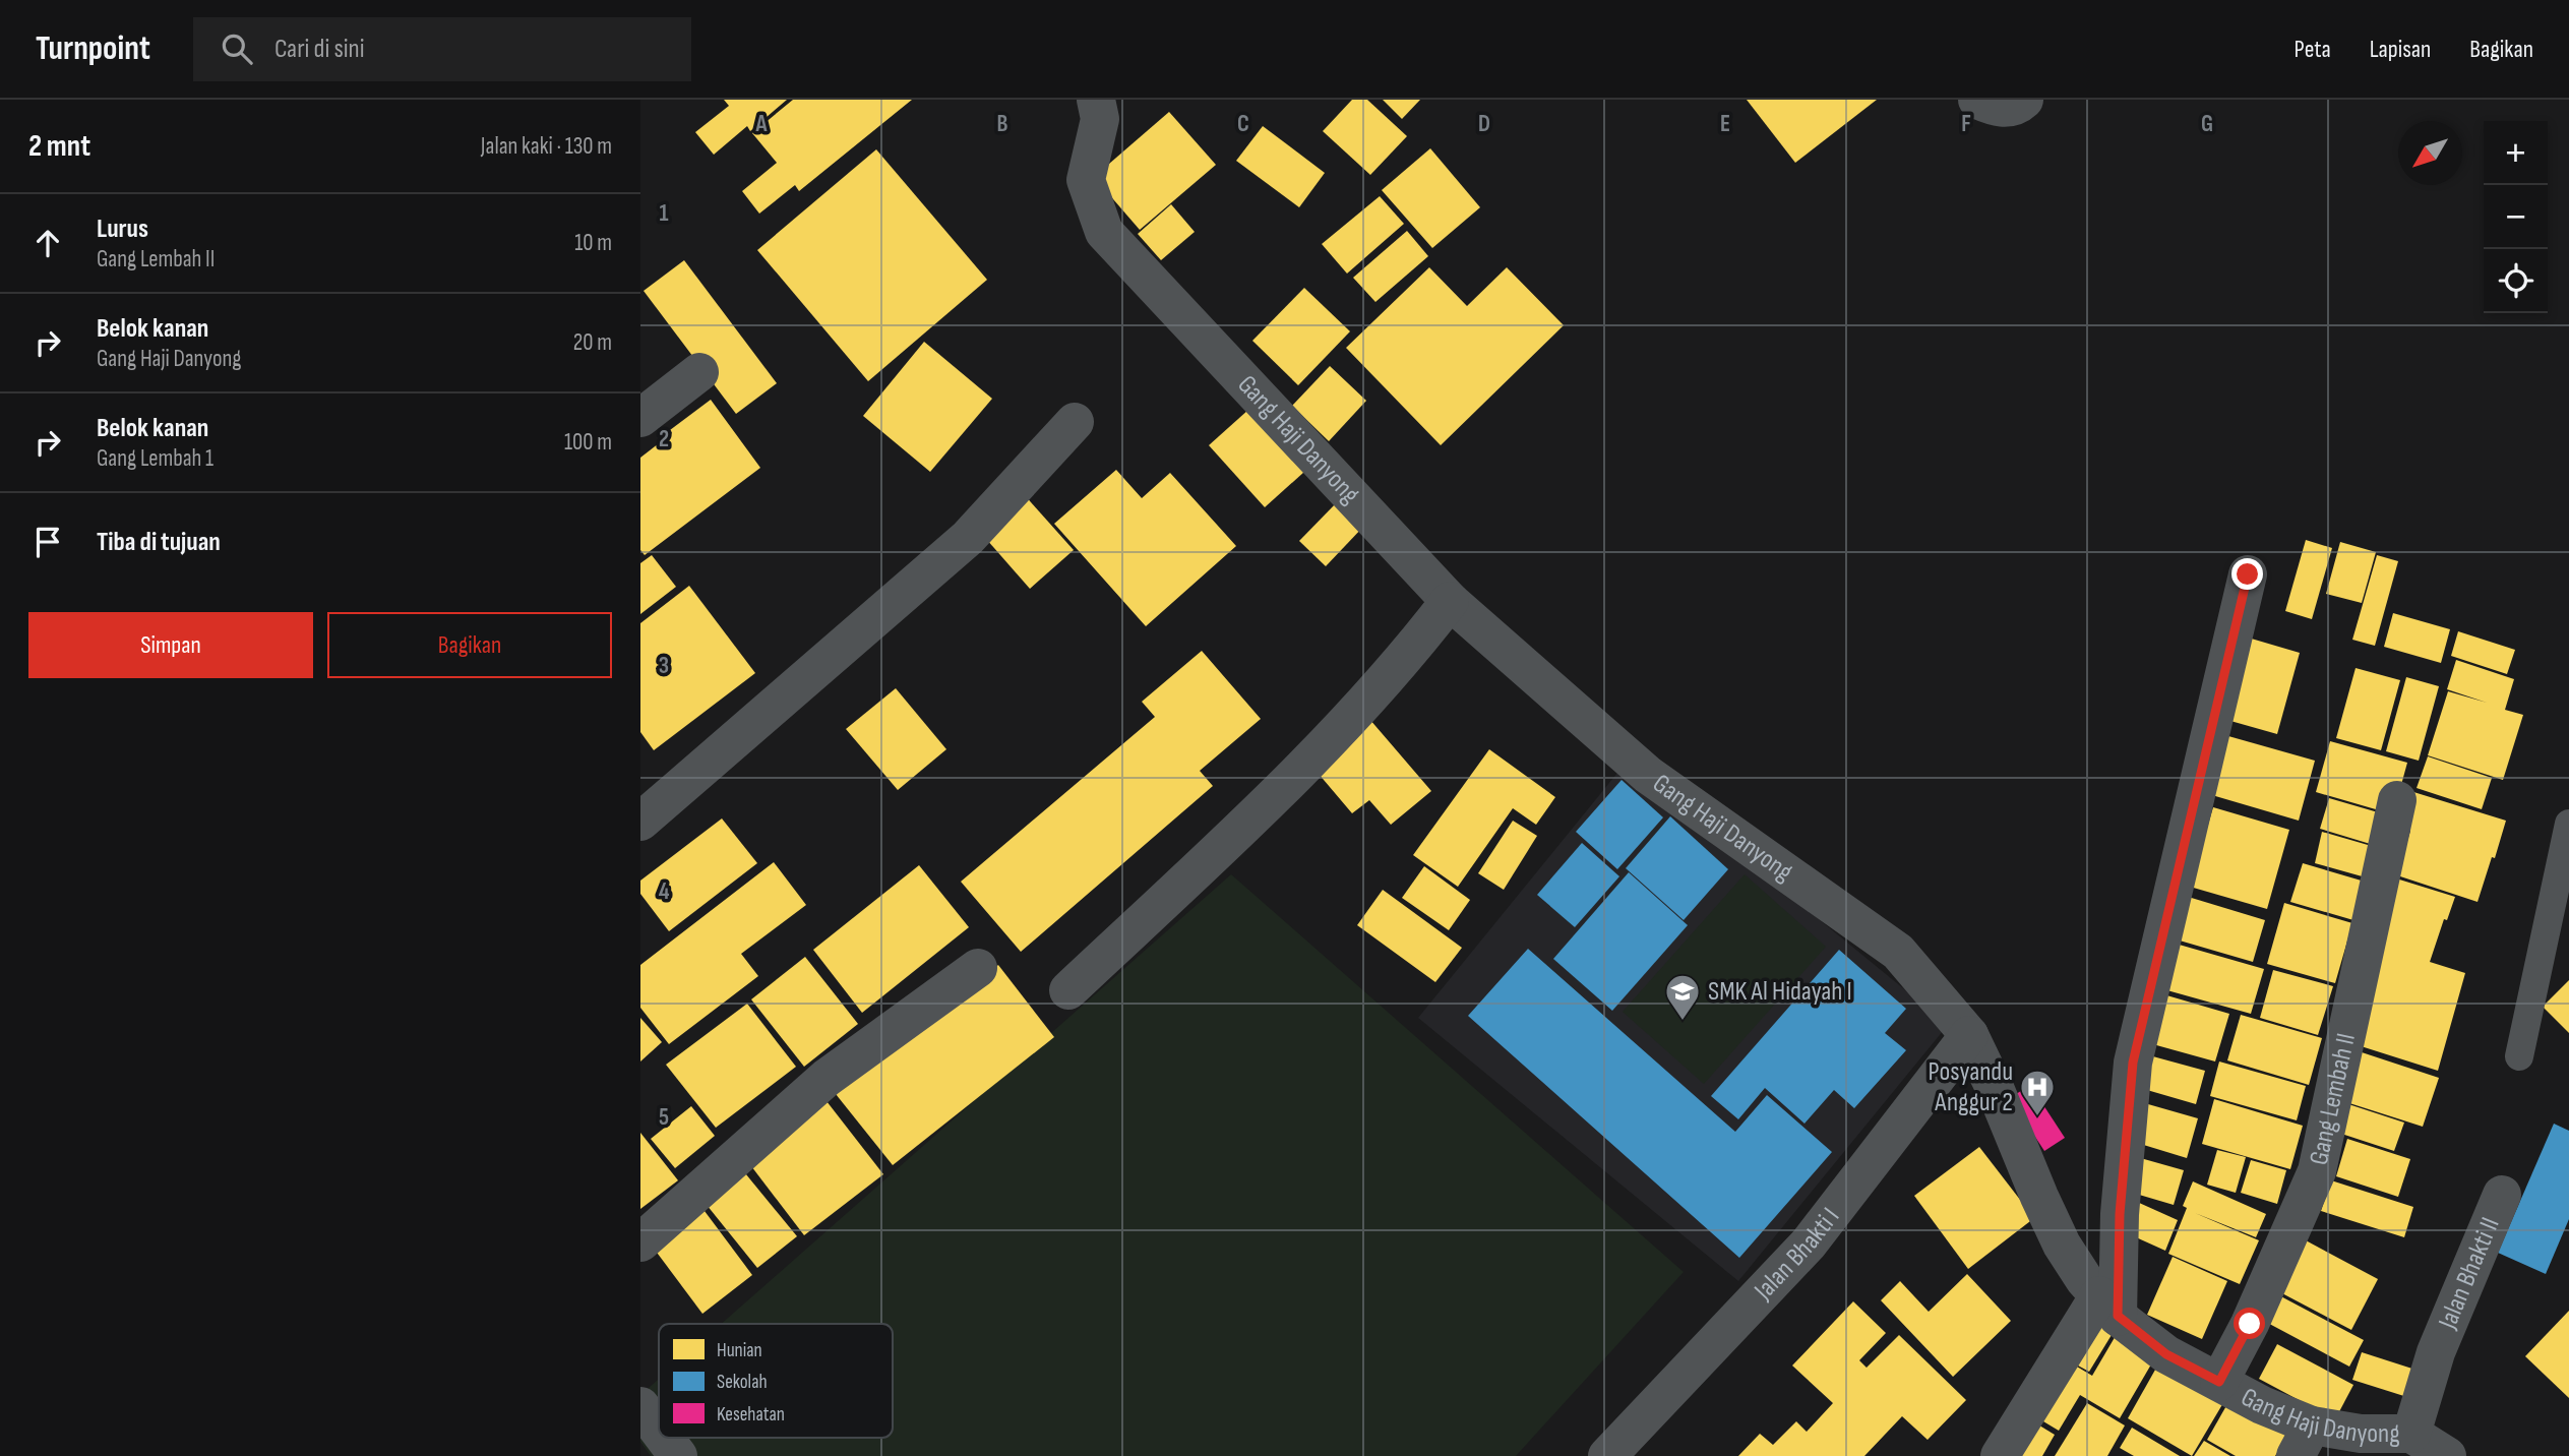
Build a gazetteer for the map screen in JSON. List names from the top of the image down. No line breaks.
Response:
{"streets":{"street":["Gang Haji Danyong","Gang Lembah II","Jalan Bhakti I","Jalan Bhakti II"]},"crossings":[["Gang Haji Danyong","Gang Lembah II"],["Gang Haji Danyong","Jalan Bhakti I"],["Gang Haji Danyong","Jalan Bhakti II"]],"places":{"school or university":["SMK Al Hidayah I"],"hospital":["Posyandu Anggur 2"]},"legend":["Hunian","Sekolah","Kesehatan"],"north":"bottom left","page":{"header":"Turnpoint","search":"Cari di sini","nav":["Peta","Lapisan","Bagikan"],"heading":["2 mnt","Jalan kaki · 130 m"],"map_buttons":["+","−"],"list":[["Lurus","Gang Lembah II","10 m"],["Belok kanan","Gang Haji Danyong","20 m"],["Belok kanan","Gang Lembah 1","100 m"],"Tiba di tujuan"],"buttons":["Simpan","Bagikan"]},"grid":{"columns":["A","B","C","D","E","F","G"],"rows":["1","2","3","4","5"]}}
